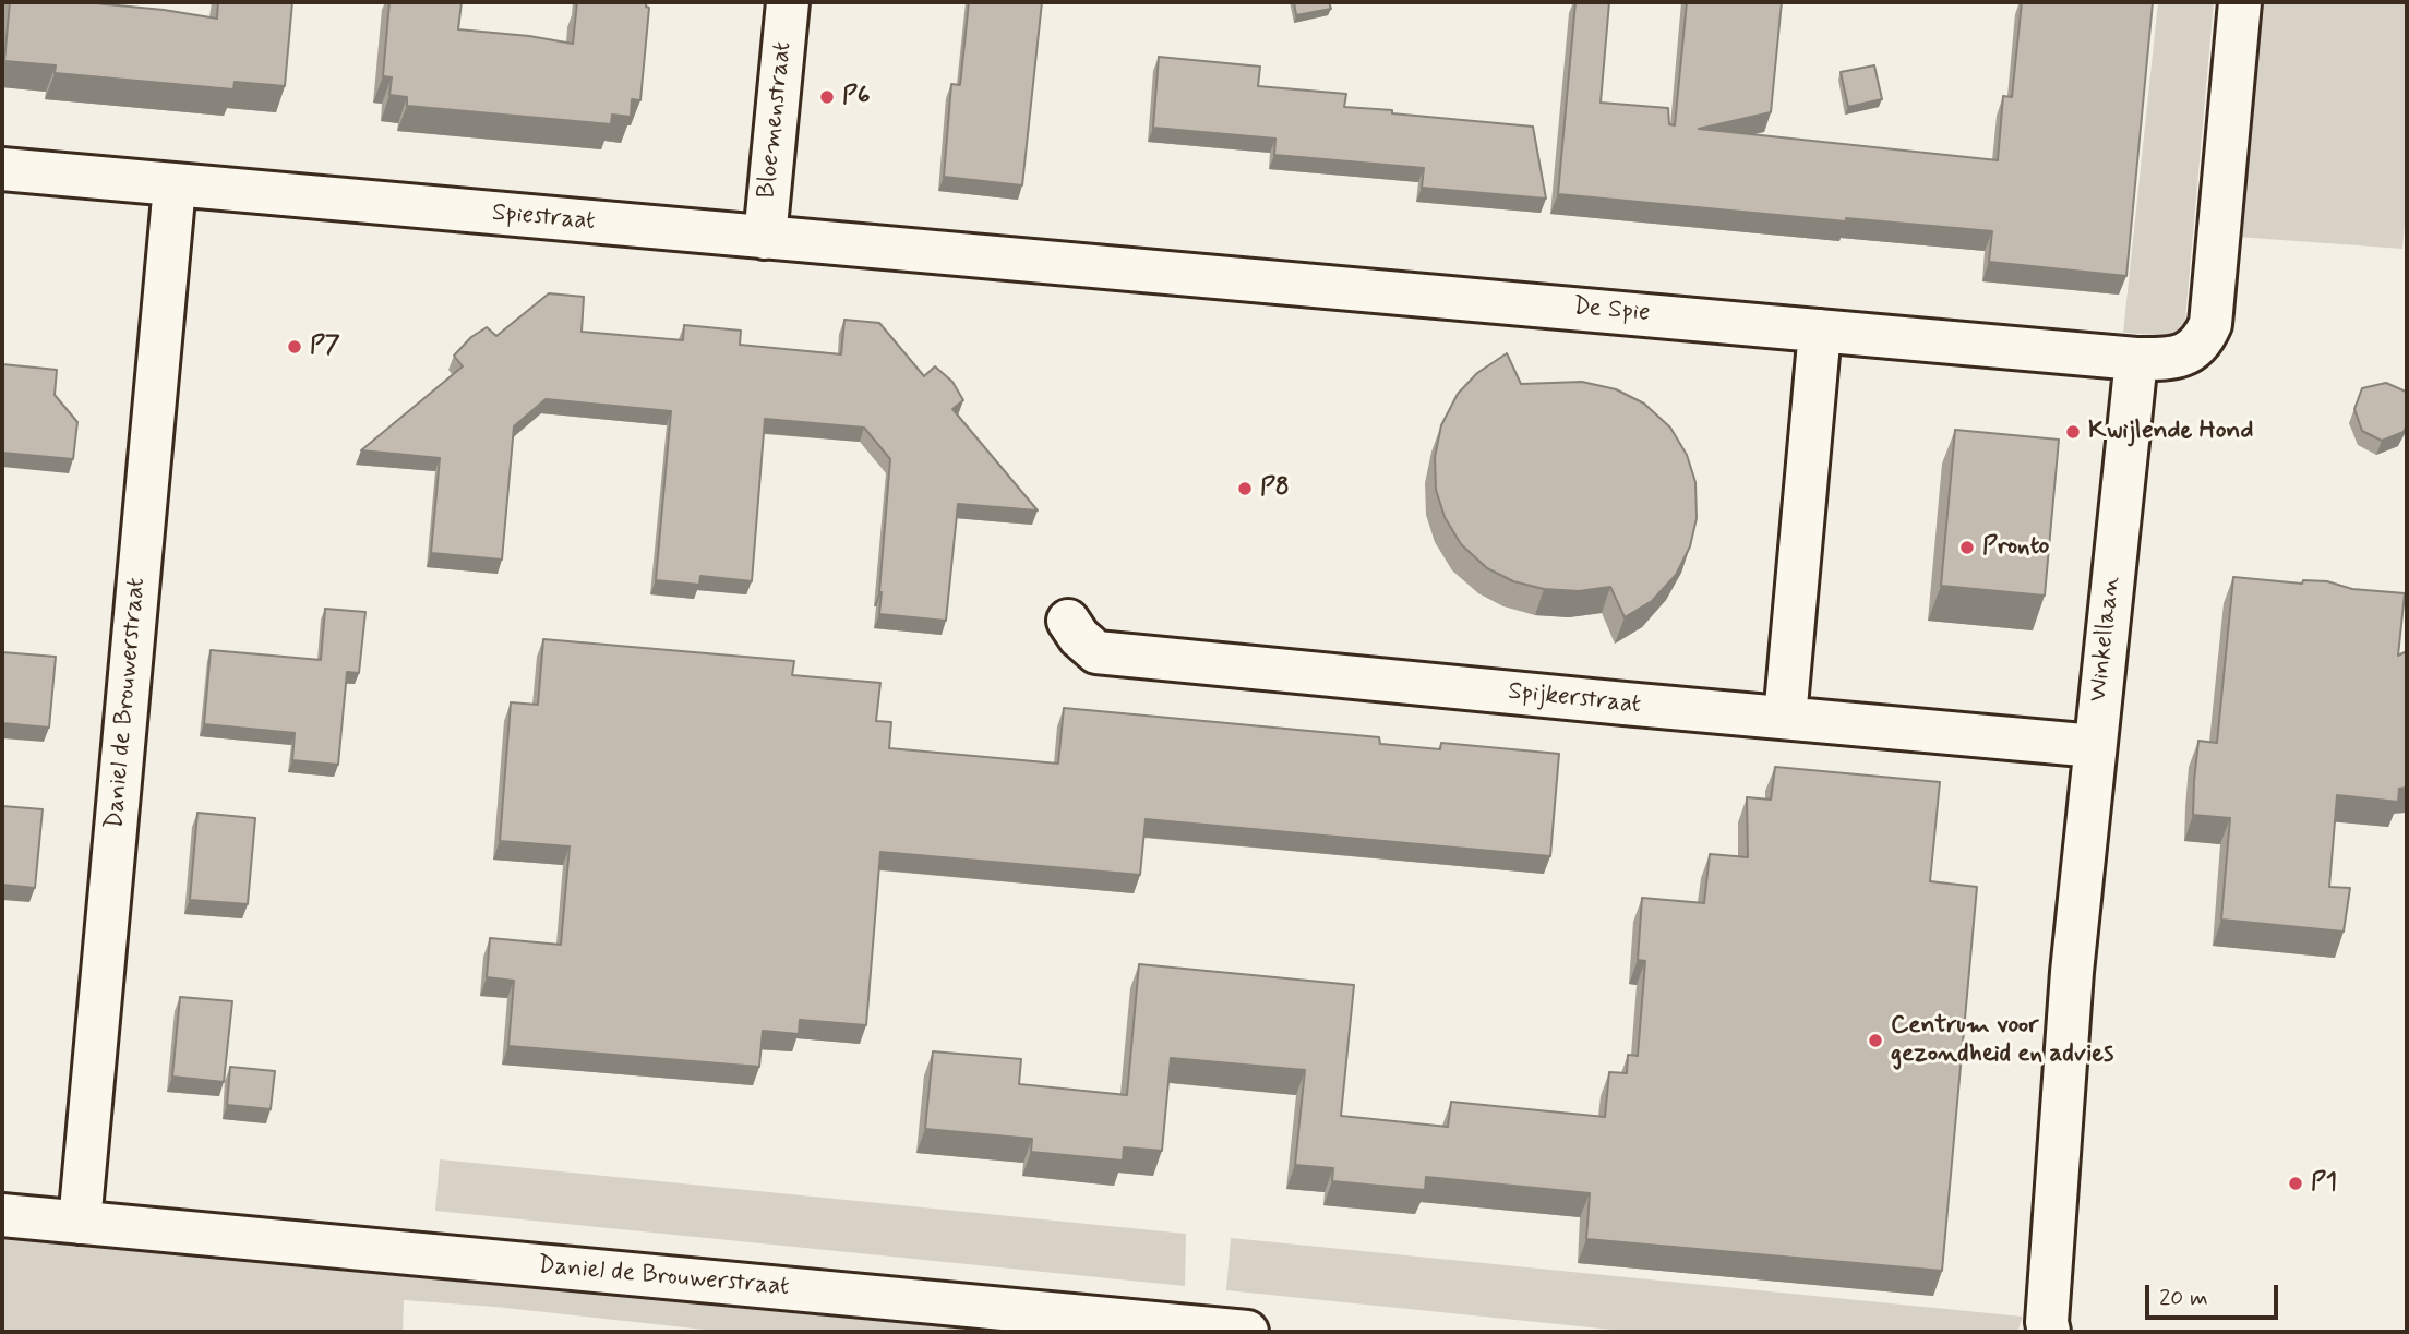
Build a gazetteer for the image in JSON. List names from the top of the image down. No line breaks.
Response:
{"streets":{"street":["Bloemenstraat","Spiestraat","De Spie","Winkellaan","Spijkerstraat","Daniel de Brouwerstraat"]},"crossings":[["Bloemenstraat","Spiestraat"],["Spiestraat","De Spie"],["Spiestraat","Daniel de Brouwerstraat"],["De Spie","Winkellaan"],["Winkellaan","Spijkerstraat"]],"places":["P6","P7","Kwijlende Hond","P8","Pronto","Centrum voor gezondheid en advies","P1"],"scale_bar":"20 m"}
